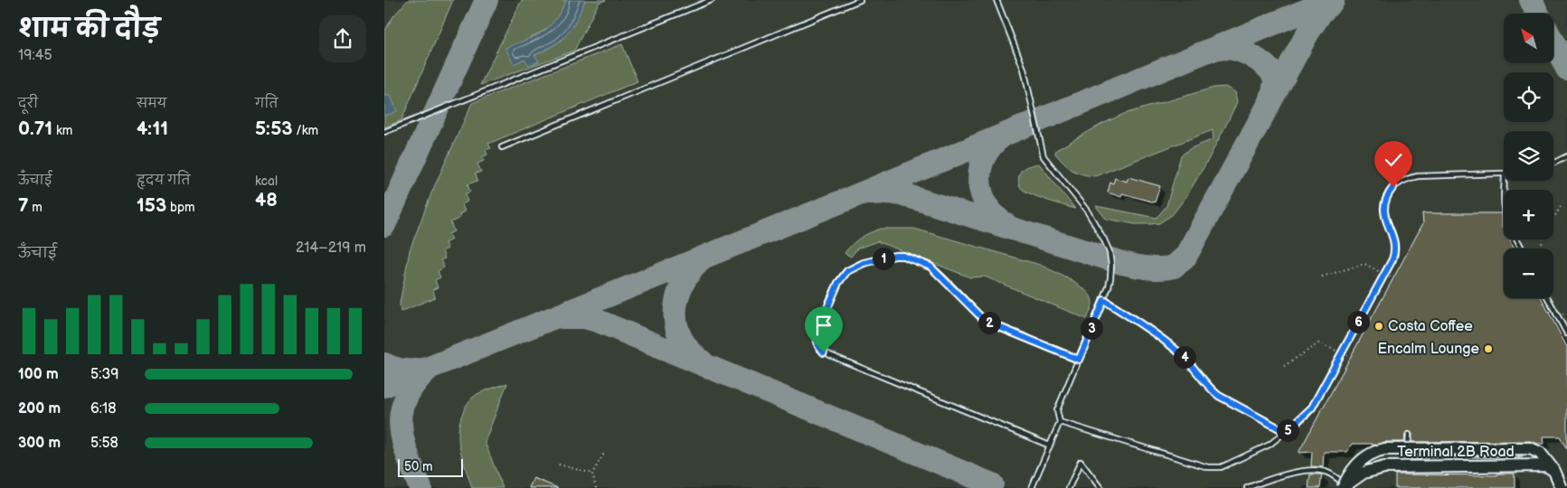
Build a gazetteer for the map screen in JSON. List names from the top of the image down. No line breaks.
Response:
{"streets":{"main road":["Terminal 2B Road"]},"places":["Costa Coffee","Encalm Lounge"],"scale_bar":"50 m","north":"top left","page":{"heading":["शाम की दौड़","19:45"],"map_buttons":["+","−"],"stats":[["दूरी","0.71 km"],["समय","4:11"],["गति","5:53 /km"],["ऊँचाई","7 m"],["हृदय गति","153 bpm"],["kcal","48"]],"chart":["ऊँचाई","214–219 m"],"pins":["1","6","2","3","4","5"],"list":[{"name":"100 m","note":"5:39"},{"name":"200 m","note":"6:18"},{"name":"300 m","note":"5:58"}],"scale":"50 m"}}
